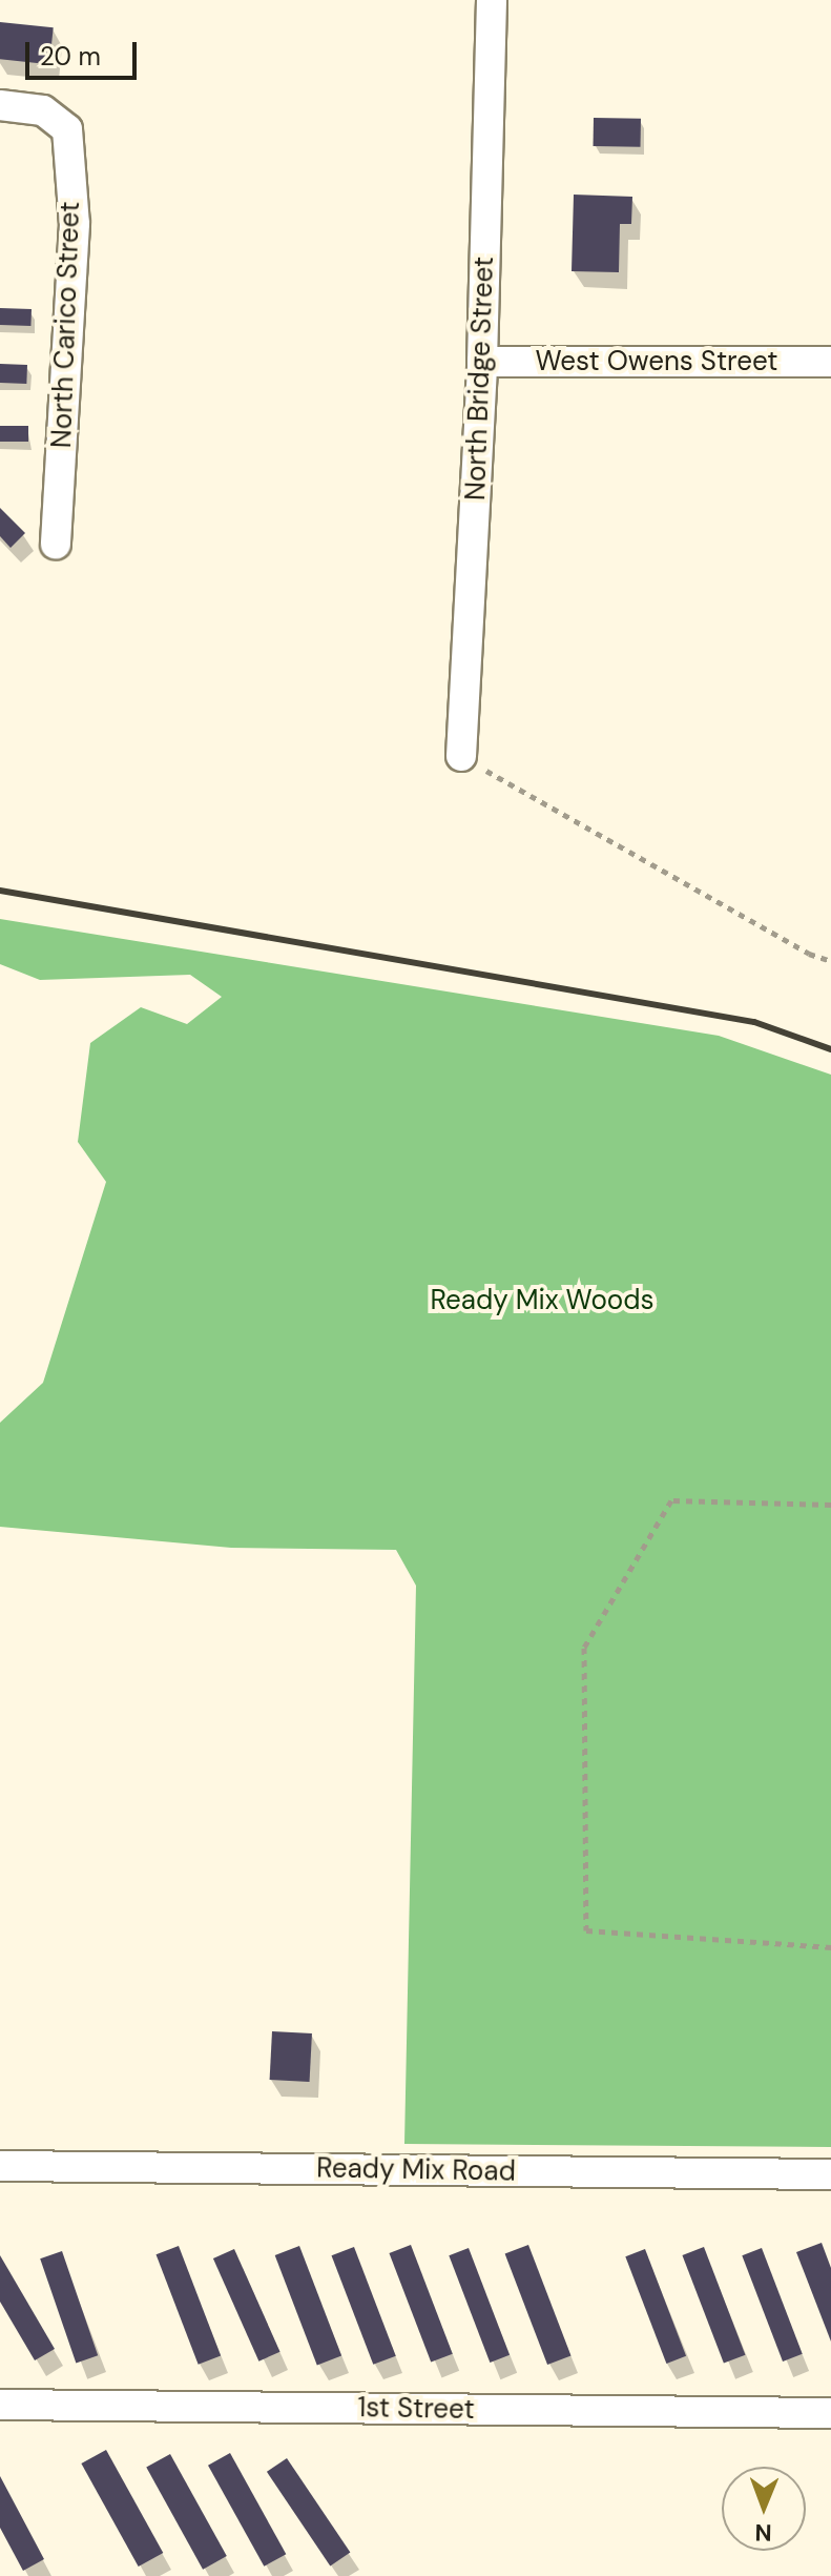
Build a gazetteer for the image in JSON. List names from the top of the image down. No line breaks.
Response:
{"streets":{"street":["North Carico Street","West Owens Street","North Bridge Street","Ready Mix Road","1st Street"]},"crossings":[["West Owens Street","North Bridge Street"]],"parks":["Ready Mix Woods"],"scale_bar":"20 m","north":"bottom"}
